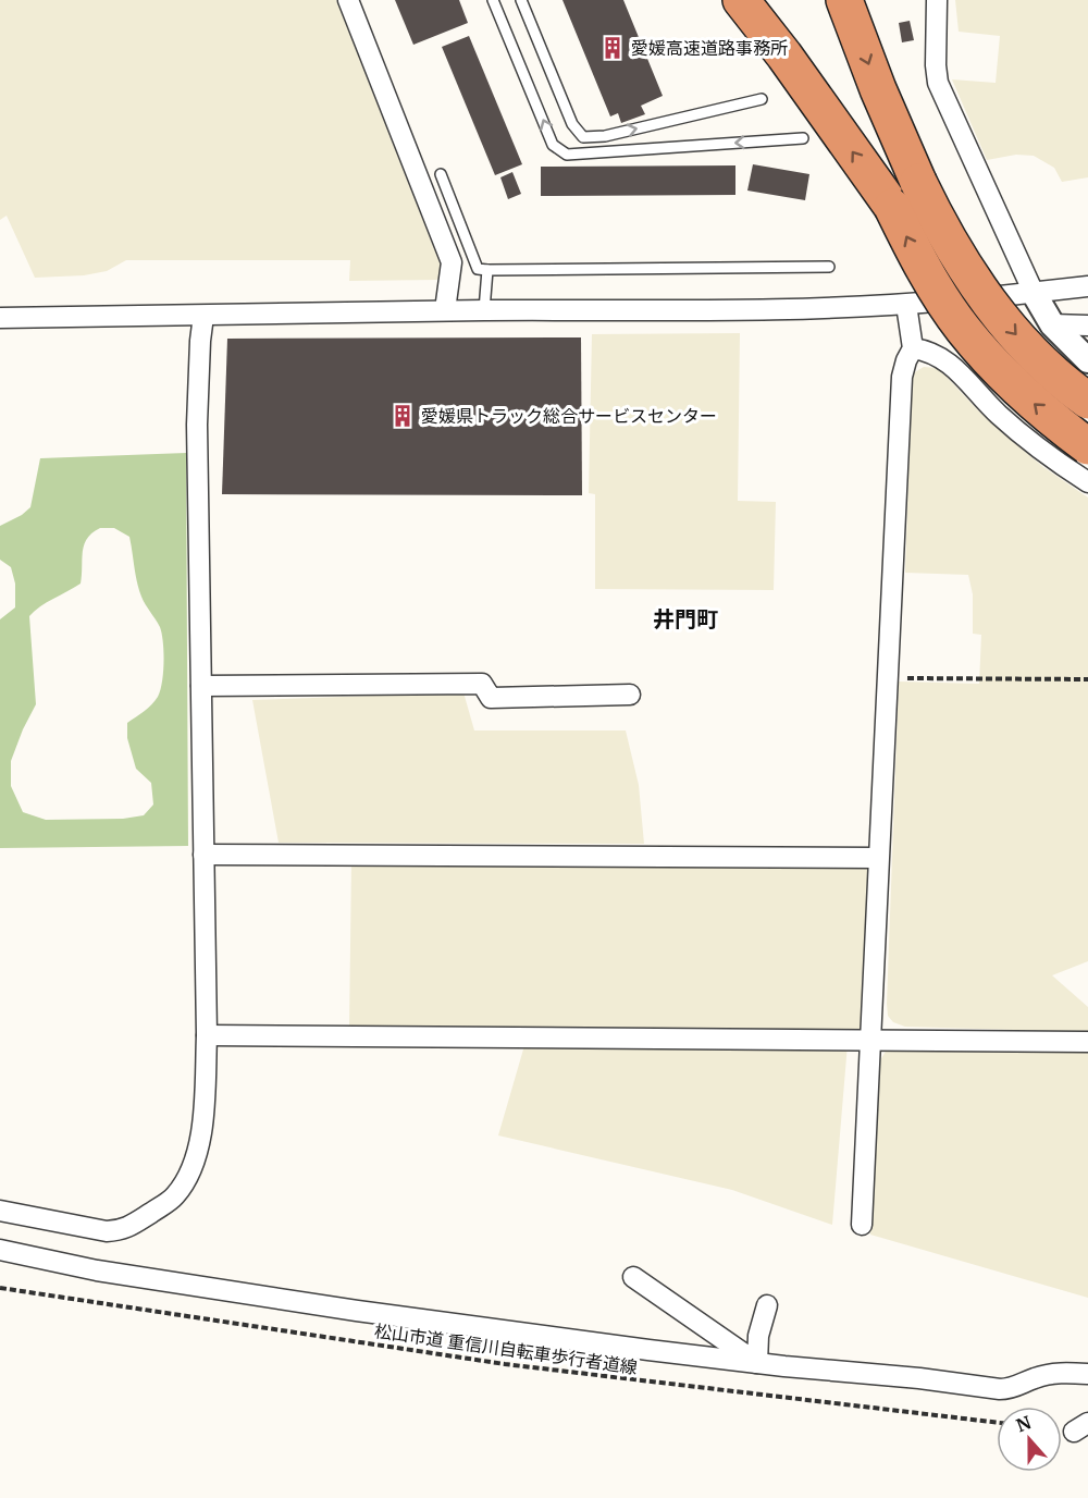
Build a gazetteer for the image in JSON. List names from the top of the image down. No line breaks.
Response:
{"streets":{"path":["松山市道 重信川自転車歩行者道線"]},"districts":["井門町"],"places":{"building":["愛媛高速道路事務所","愛媛県トラック総合サービスセンター"]},"north":"top"}
